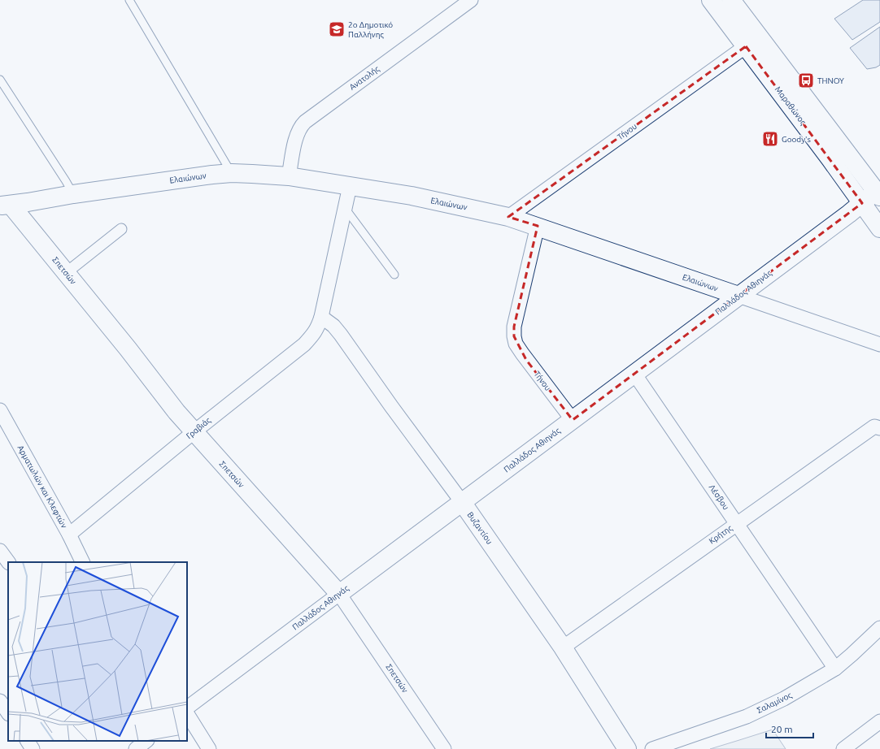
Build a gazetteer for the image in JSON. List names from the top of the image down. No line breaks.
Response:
{"streets":{"main road":["Μαραθώνος","Ελαιώνων","Σπετσών","Παλλάδος Αθιηνάς","Βυζαντίου"],"street":["Ανατολής","Τήνου","Γραβιάς","Αρματωλών και Κλεφτών","Λέσβου","Κρήτης","Σαλαμίνος"]},"crossings":[["Ανατολής","Ελαιώνων"],["Μαραθώνος","Τήνου"],["Μαραθώνος","Παλλάδος Αθιηνάς"],["Τήνου","Ελαιώνων"],["Τήνου","Παλλάδος Αθιηνάς"],["Ελαιώνων","Σπετσών"],["Ελαιώνων","Παλλάδος Αθιηνάς"],["Σπετσών","Παλλάδος Αθιηνάς"],["Σπετσών","Γραβιάς"],["Παλλάδος Αθιηνάς","Λέσβου"],["Παλλάδος Αθιηνάς","Βυζαντίου"],["Γραβιάς","Αρματωλών και Κλεφτών"],["Γραβιάς","Βυζαντίου"],["Λέσβου","Κρήτης"],["Λέσβου","Σαλαμίνος"],["Βυζαντίου","Κρήτης"]],"places":{"school or university":["2ο Δημοτικό Παλλήνης"],"bus stop":["ΤΗΝΟΥ"],"restaurant":["Goody's"]},"scale_bar":"20 m"}
